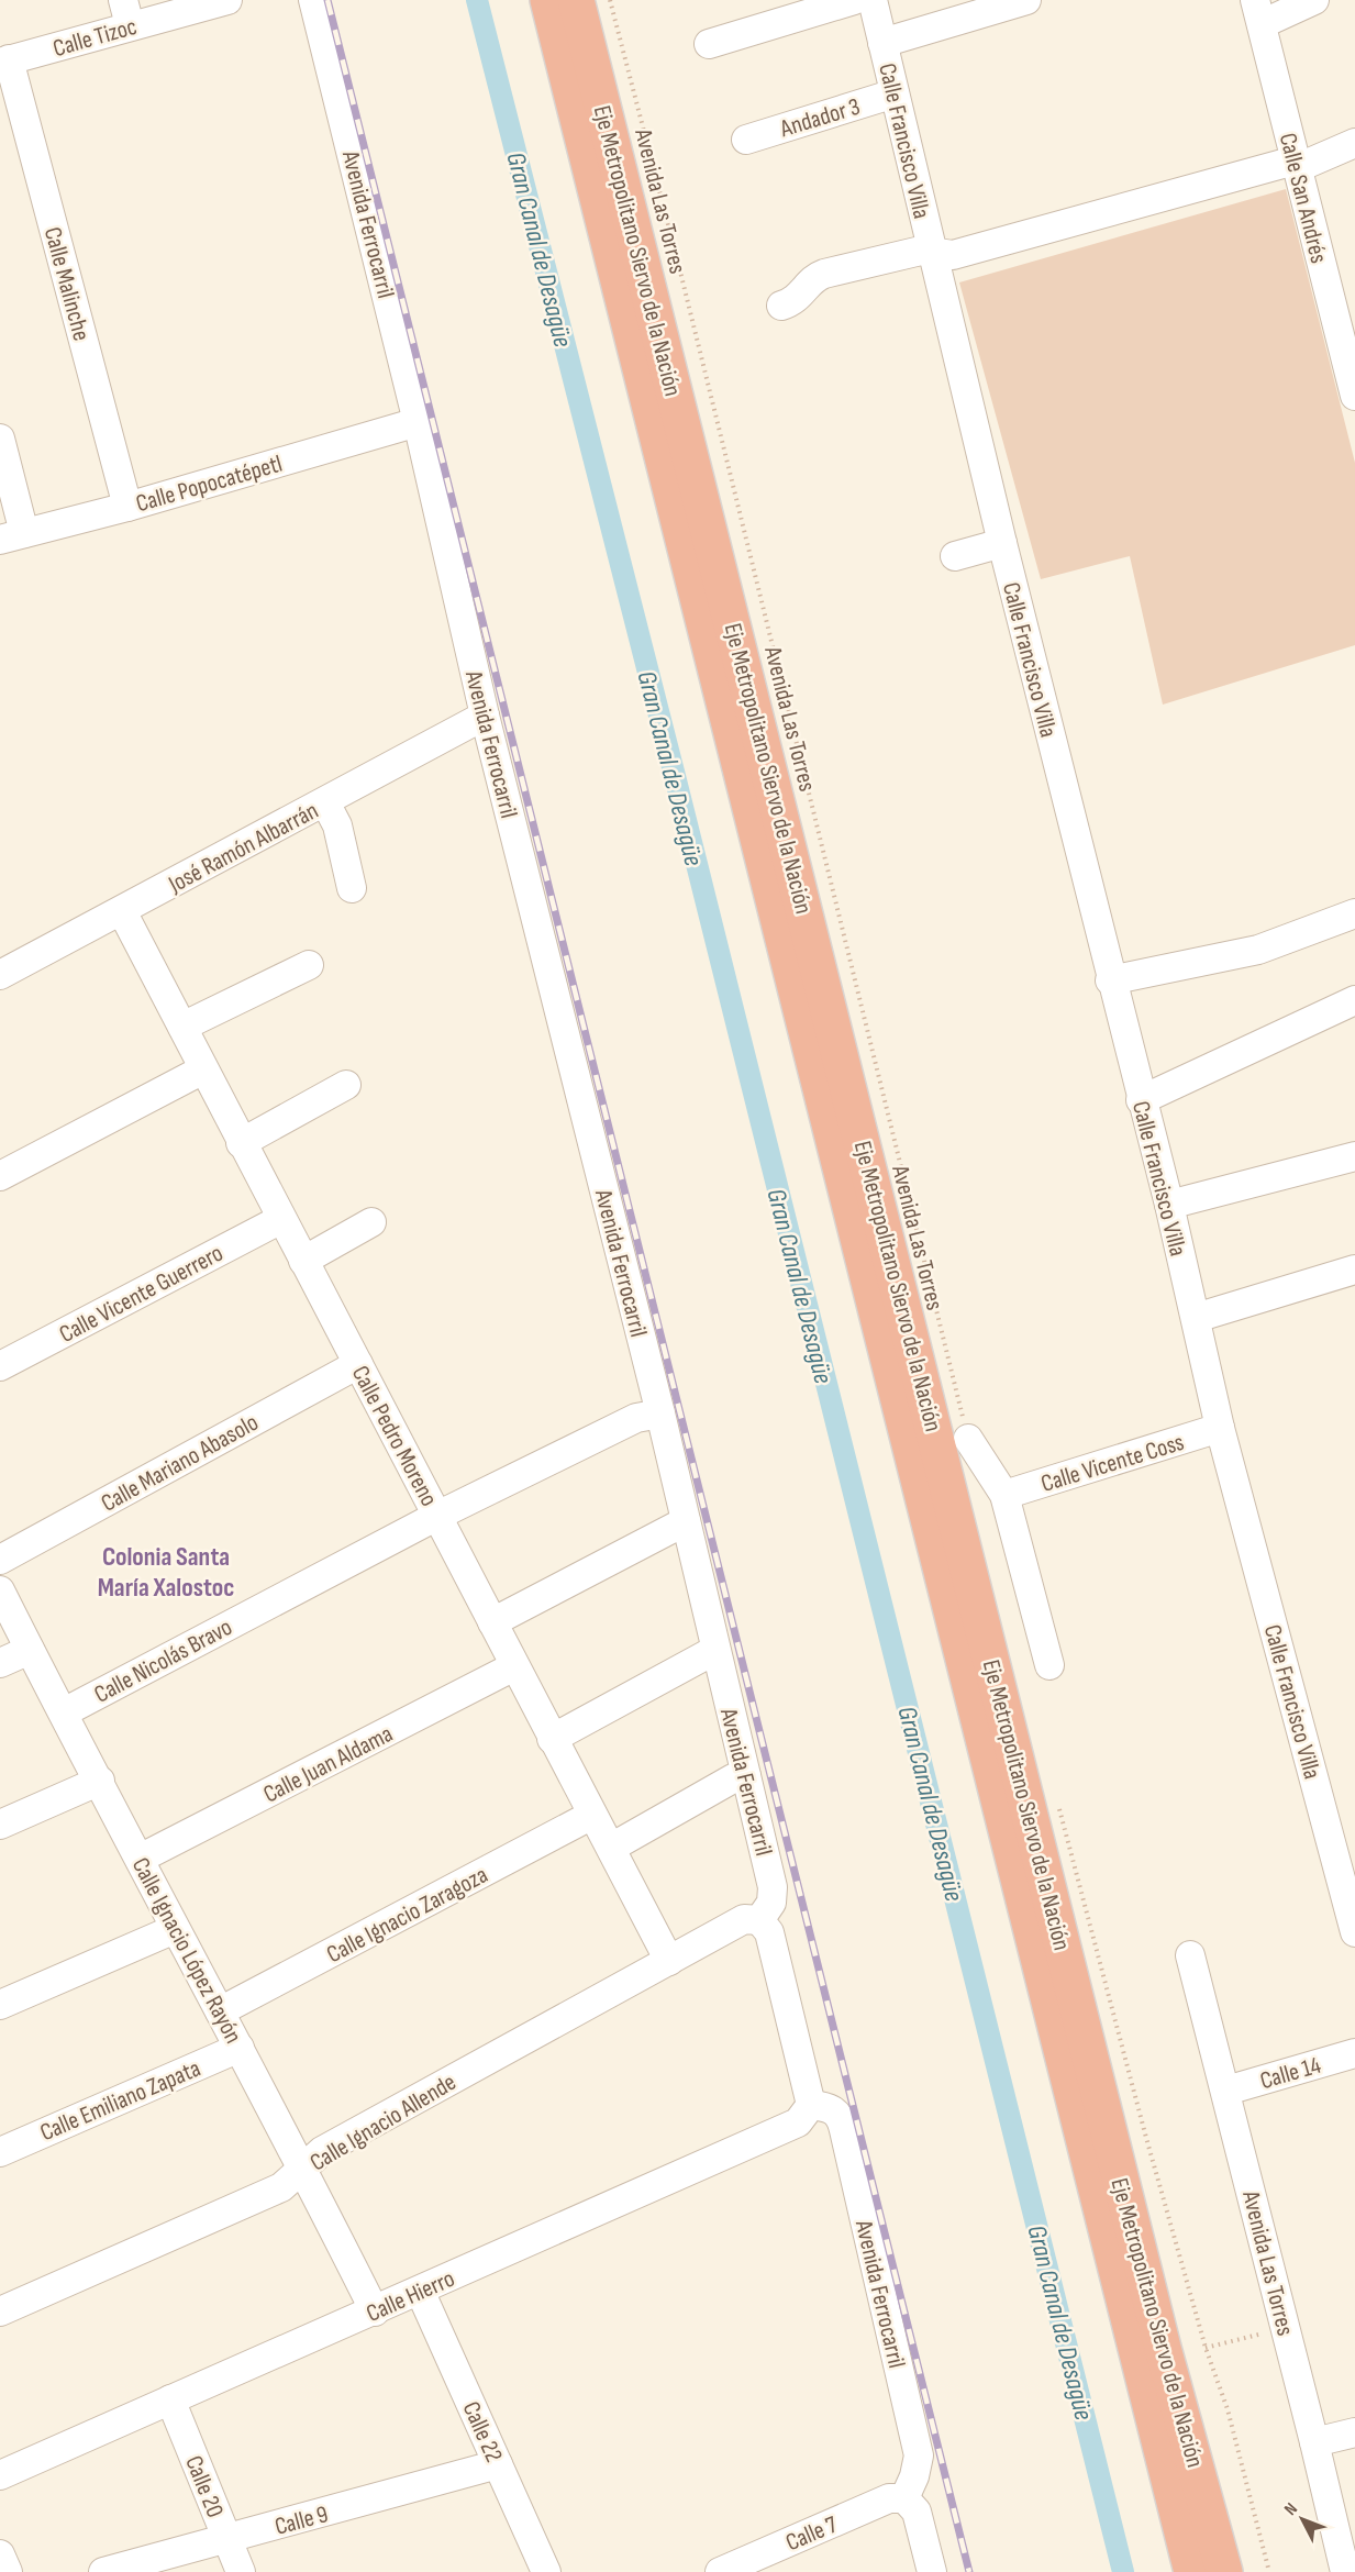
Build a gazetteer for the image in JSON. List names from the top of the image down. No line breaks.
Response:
{"streets":{"highway":["Eje Metropolitano Siervo de la Nación"],"street":["Calle Tizoc","Andador 3","Calle Francisco Villa","Calle San Andrés","Avenida Las Torres","Avenida Ferrocarril","Calle Malinche","Calle Popocatépetl","José Ramón Albarrán","Calle Vicente Guerrero","Calle Pedro Moreno","Calle Mariano Abasolo","Calle Vicente Coss","Calle Nicolás Bravo","Calle Juan Aldama","Calle Ignacio Zaragoza","Calle Ignacio López Rayón","Calle 14","Calle Emiliano Zapata","Calle Ignacio Allende","Calle Hierro","Calle 22","Calle 20","Calle 9","Calle 7"]},"crossings":[["Calle Tizoc","Calle Malinche"],["Andador 3","Calle Francisco Villa"],["Calle Francisco Villa","Calle Vicente Coss"],["Avenida Las Torres","Calle 14"],["Avenida Ferrocarril","Calle Popocatépetl"],["Avenida Ferrocarril","José Ramón Albarrán"],["Avenida Ferrocarril","Calle Nicolás Bravo"],["Avenida Ferrocarril","Calle Ignacio Allende"],["Avenida Ferrocarril","Calle Hierro"],["Avenida Ferrocarril","Calle 7"],["Calle Malinche","Calle Popocatépetl"],["José Ramón Albarrán","Calle Pedro Moreno"],["Calle Vicente Guerrero","Calle Pedro Moreno"],["Calle Pedro Moreno","Calle Mariano Abasolo"],["Calle Pedro Moreno","Calle Nicolás Bravo"],["Calle Pedro Moreno","Calle Juan Aldama"],["Calle Pedro Moreno","Calle Ignacio Zaragoza"],["Calle Pedro Moreno","Calle Ignacio Allende"],["Calle Nicolás Bravo","Calle Ignacio López Rayón"],["Calle Juan Aldama","Calle Ignacio López Rayón"],["Calle Ignacio Zaragoza","Calle Ignacio López Rayón"],["Calle Ignacio López Rayón","Calle Emiliano Zapata"],["Calle Ignacio López Rayón","Calle Ignacio Allende"],["Calle Ignacio López Rayón","Calle Hierro"],["Calle Hierro","Calle 22"],["Calle Hierro","Calle 20"],["Calle 22","Calle 9"],["Calle 20","Calle 9"]],"districts":["Colonia Santa María Xalostoc"],"water":["Gran Canal de Desagüe"],"north":"top left"}
